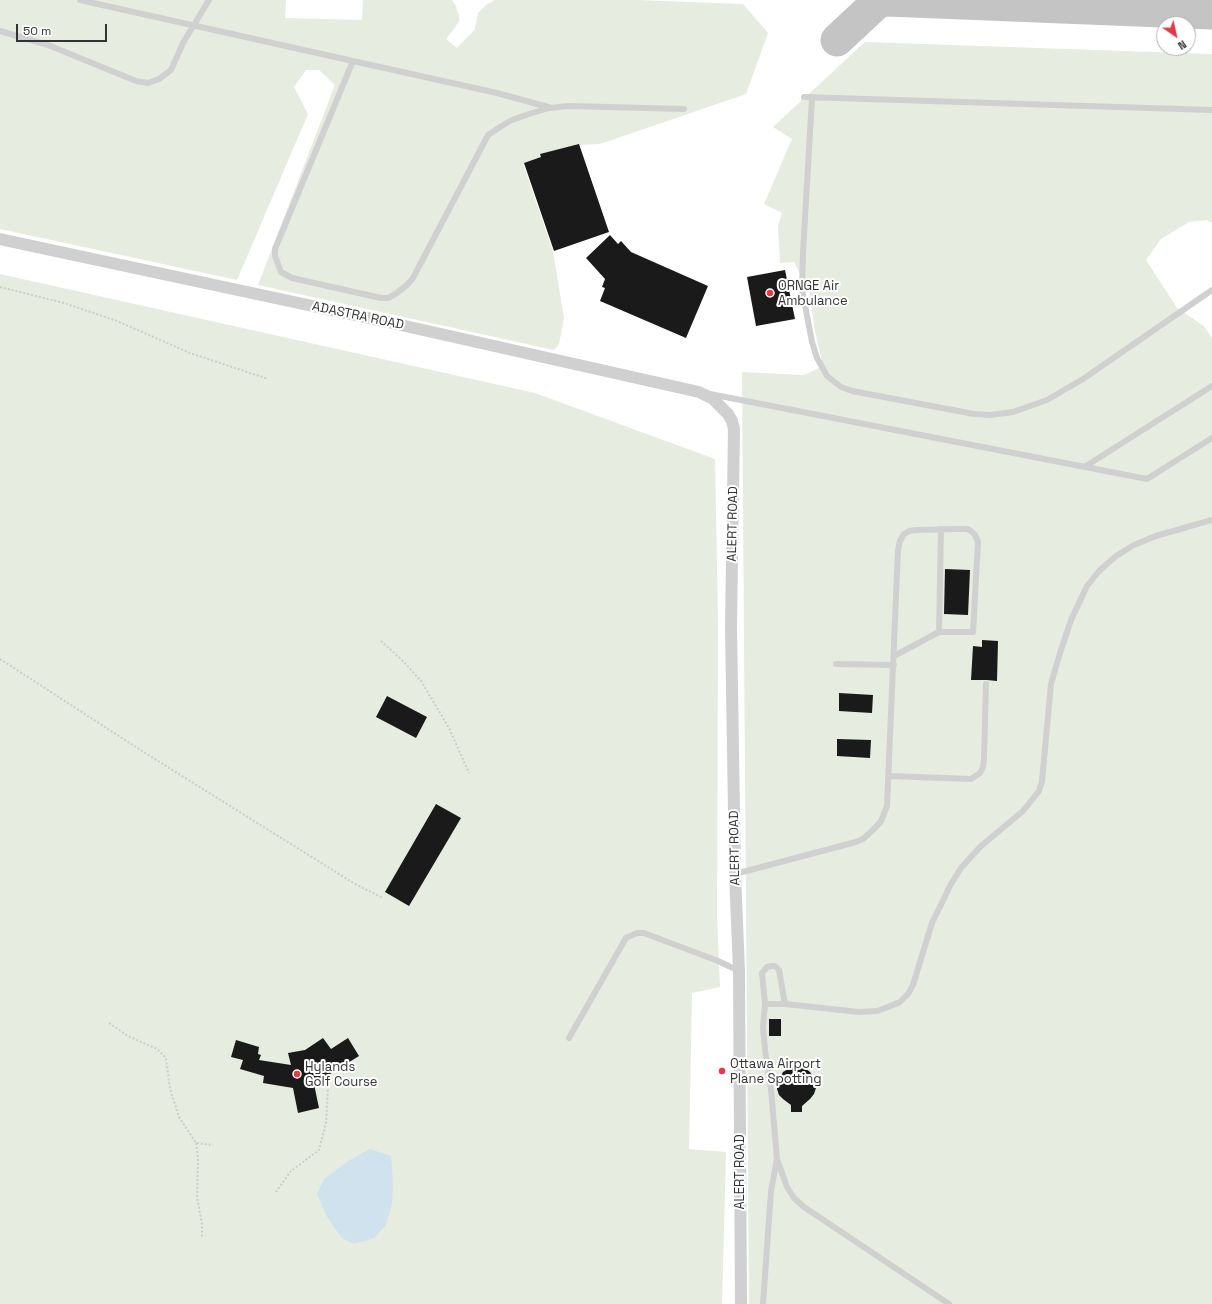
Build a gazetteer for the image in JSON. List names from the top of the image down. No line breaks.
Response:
{"streets":{"street":["ADASTRA ROAD","ALERT ROAD"]},"crossings":[["ADASTRA ROAD","ALERT ROAD"]],"places":["ORNGE Air Ambulance","Ottawa Airport Plane Spotting","Hylands Golf Course"],"scale_bar":"50 m","north":"bottom right"}
